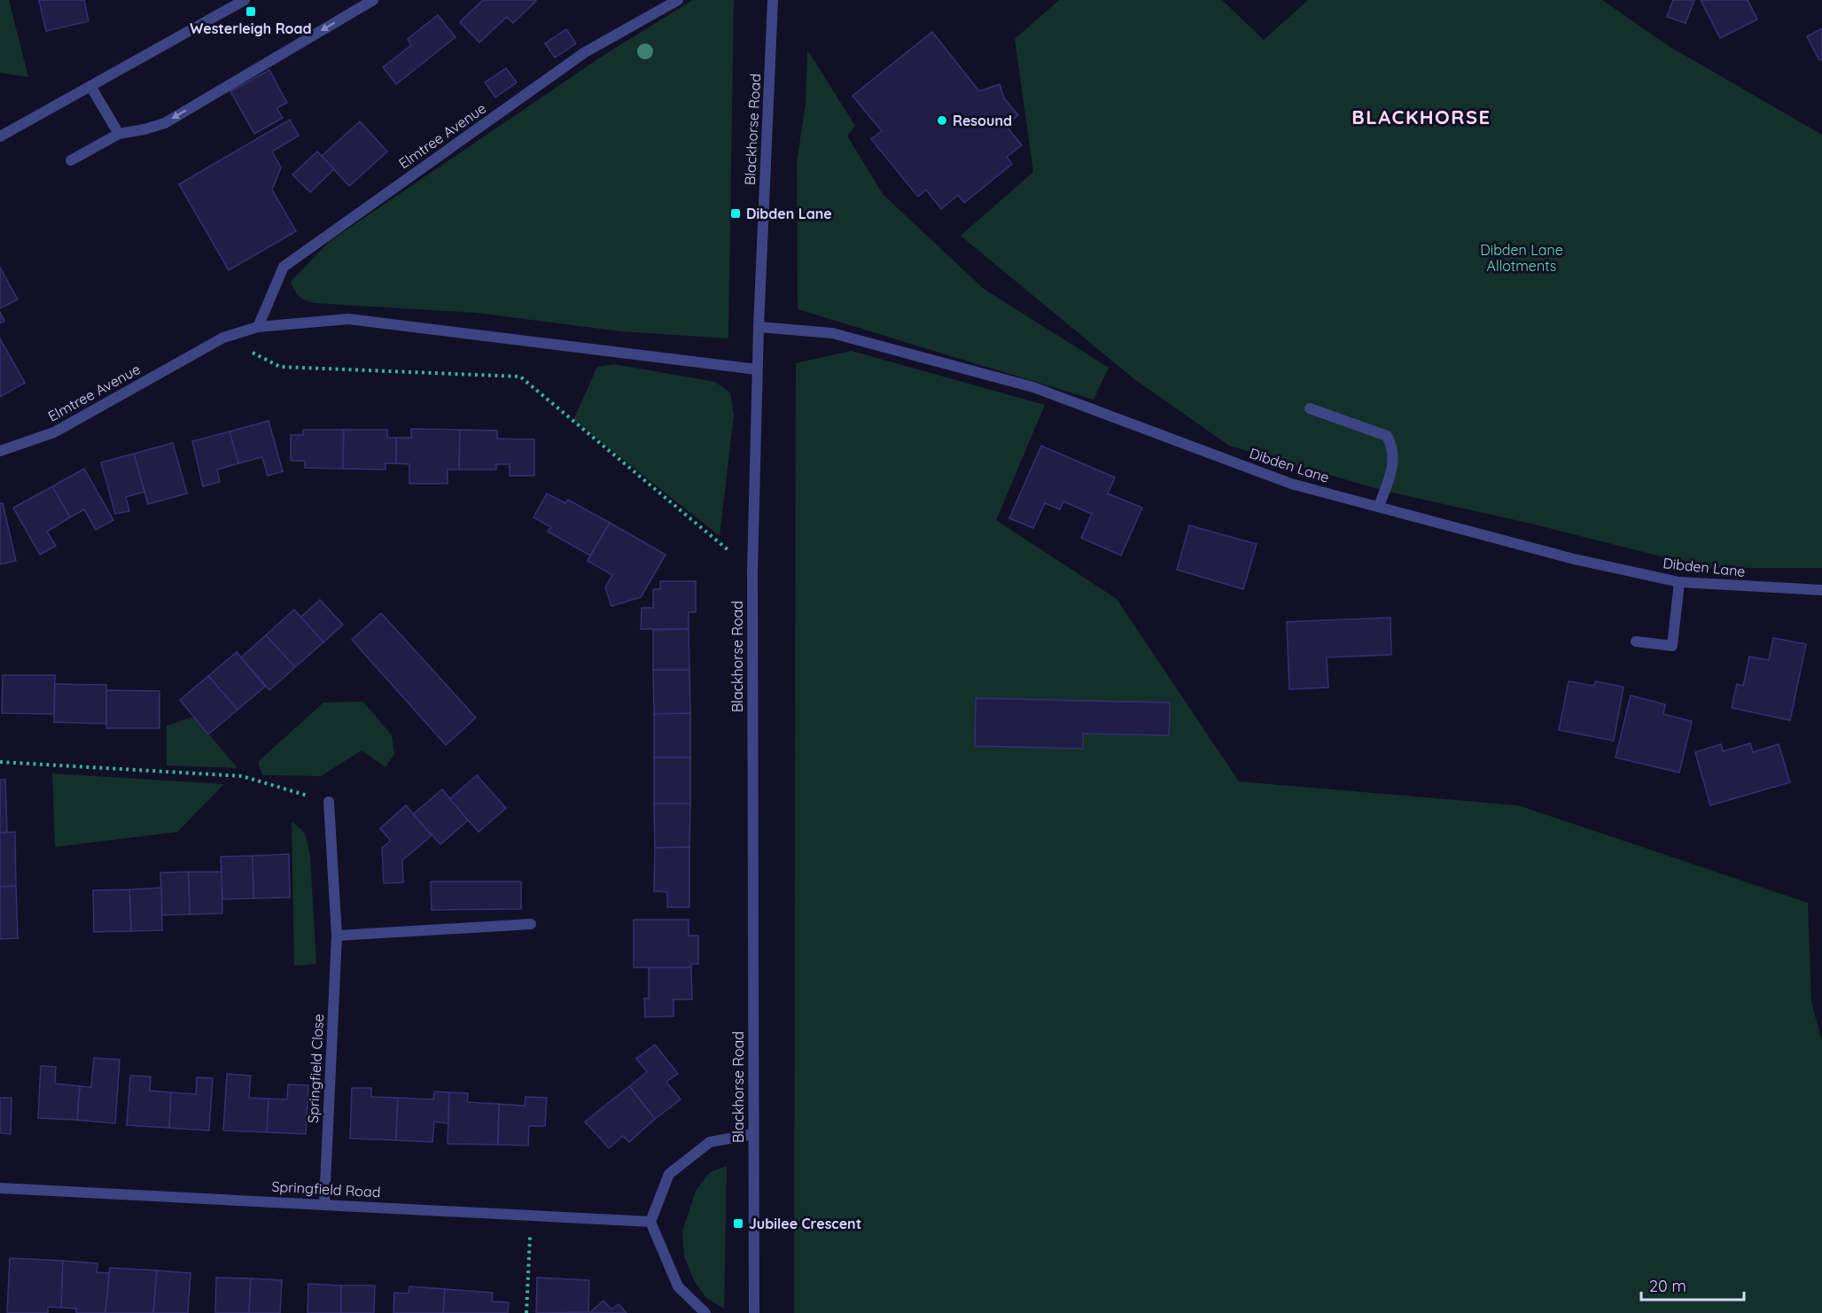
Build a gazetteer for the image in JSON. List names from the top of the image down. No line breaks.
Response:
{"streets":{"street":["Blackhorse Road","Elmtree Avenue","Dibden Lane","Springfield Close","Springfield Road"]},"crossings":[["Blackhorse Road","Elmtree Avenue"],["Blackhorse Road","Dibden Lane"],["Springfield Close","Springfield Road"]],"districts":["BLACKHORSE"],"parks":["Dibden Lane Allotments"],"places":{"transit":["Westerleigh Road","Dibden Lane","Jubilee Crescent"],"other":["Resound"]},"scale_bar":"20 m"}
